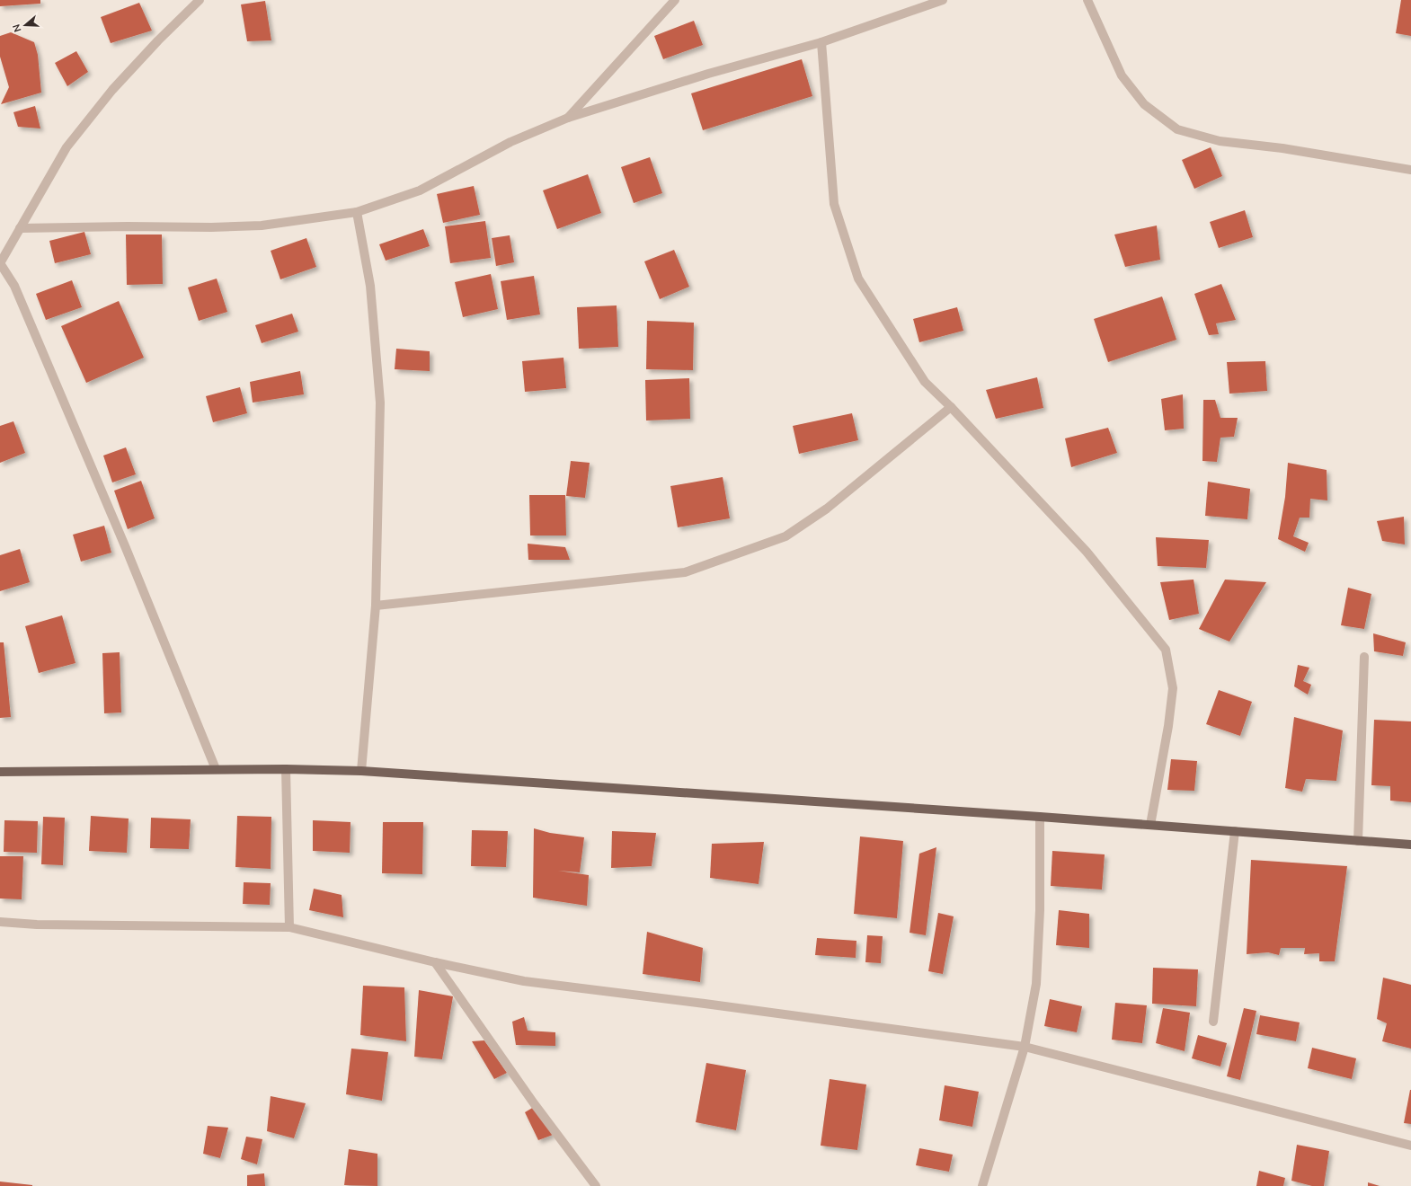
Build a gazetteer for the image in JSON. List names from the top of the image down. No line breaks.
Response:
{"north":"left"}
